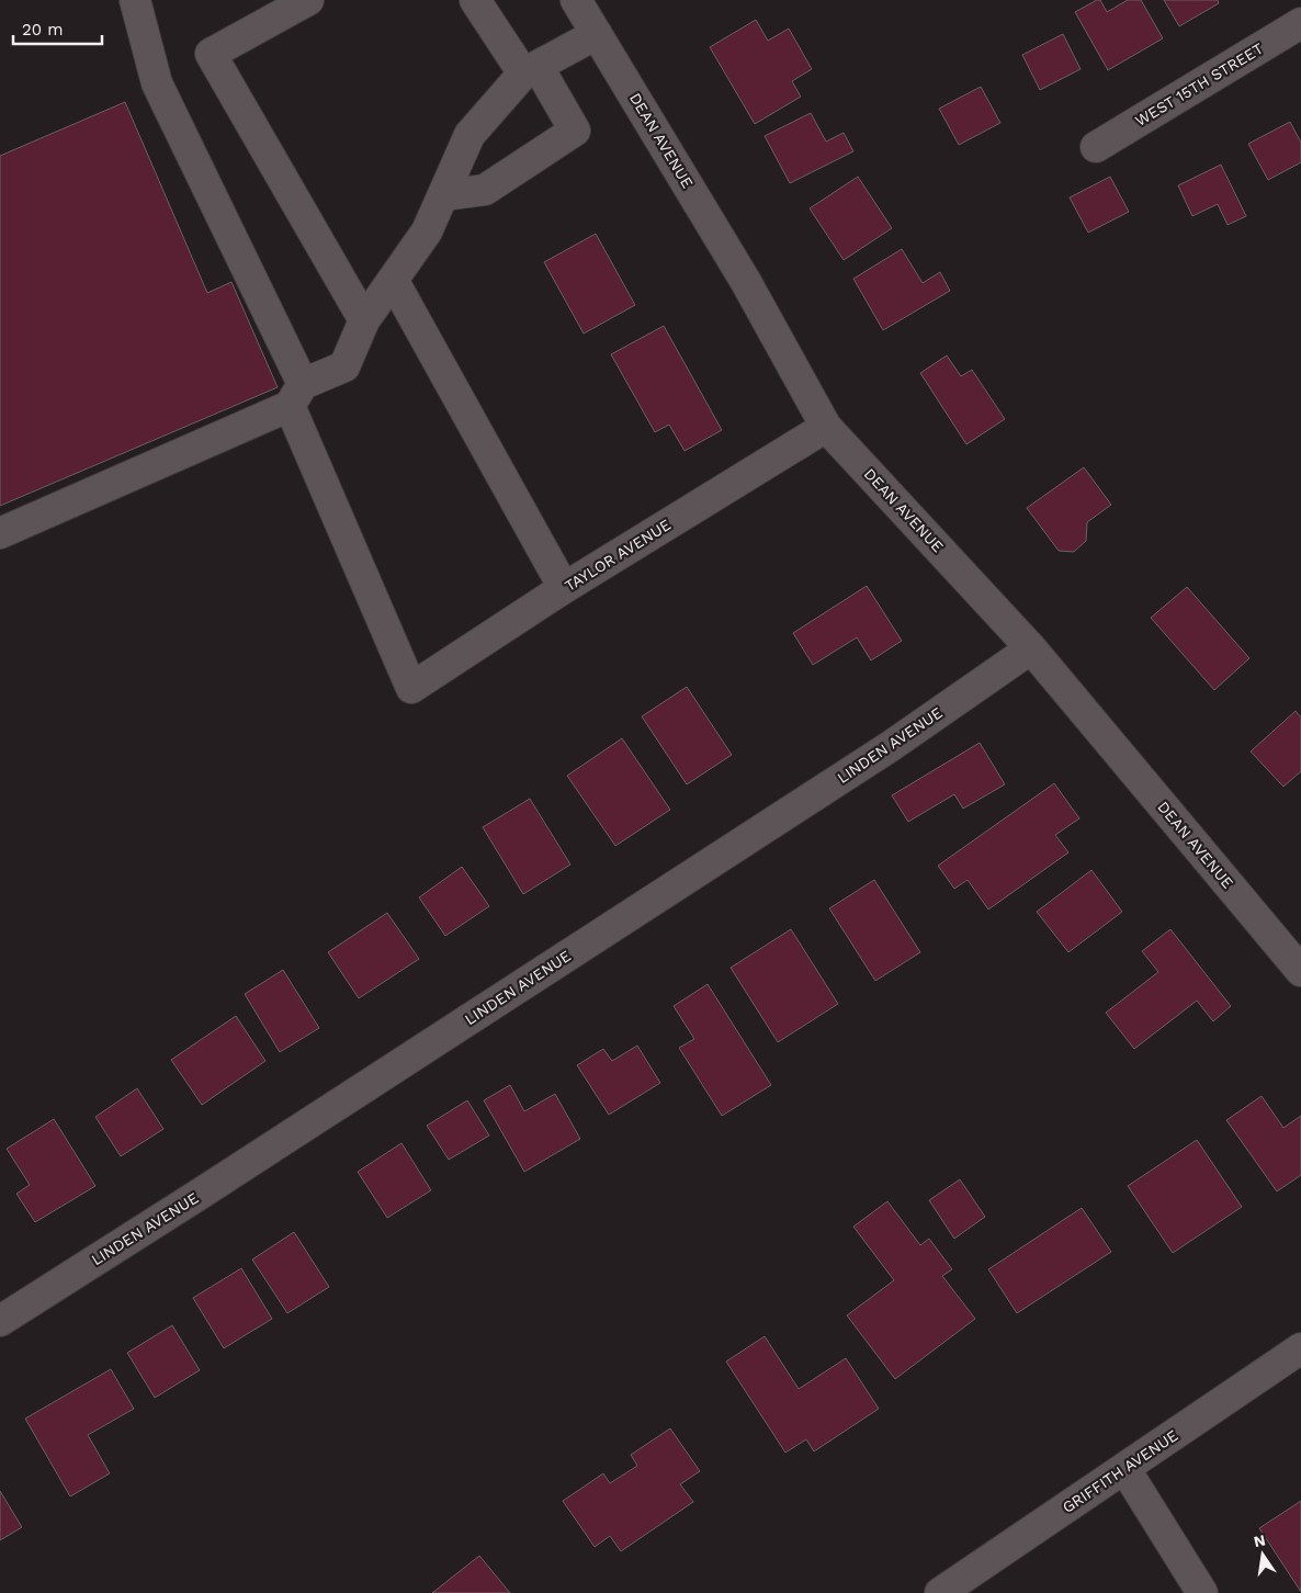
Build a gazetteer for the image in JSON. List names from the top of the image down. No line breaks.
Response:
{"streets":{"street":["WEST 15TH STREET","DEAN AVENUE","TAYLOR AVENUE","LINDEN AVENUE","GRIFFITH AVENUE"]},"crossings":[["DEAN AVENUE","TAYLOR AVENUE"],["DEAN AVENUE","LINDEN AVENUE"]],"scale_bar":"20 m","north":"top"}
